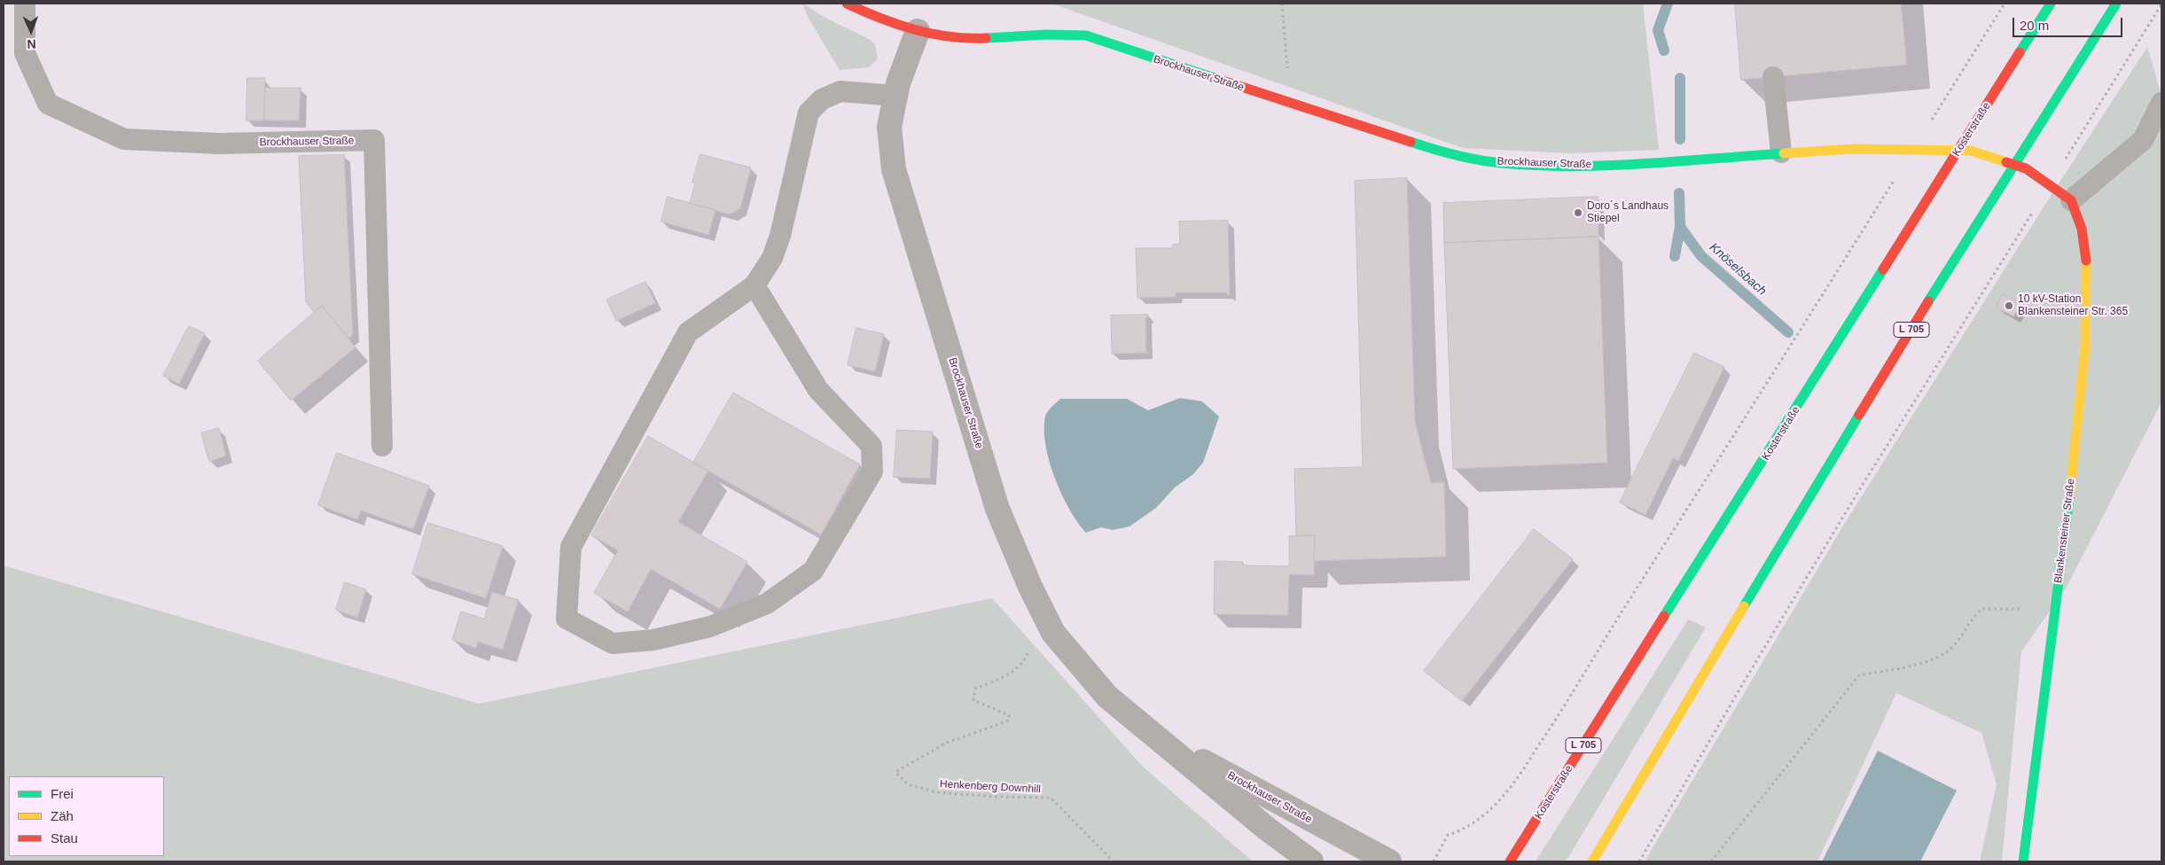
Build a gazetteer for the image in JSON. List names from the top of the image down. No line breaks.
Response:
{"streets":{"main road":["Brockhauser Straße","Kosterstraße","L 705","Blankensteiner Straße"],"path":["Henkenberg Downhill"]},"crossings":[["Brockhauser Straße","Blankensteiner Straße"],["Brockhauser Straße","Henkenberg Downhill"]],"water":["Knöselsbach"],"places":["Doro´s Landhaus Stiepel","10 kV-Station Blankensteiner Str. 365"],"legend":["Frei","Zäh","Stau"],"scale_bar":"20 m","north":"bottom"}
